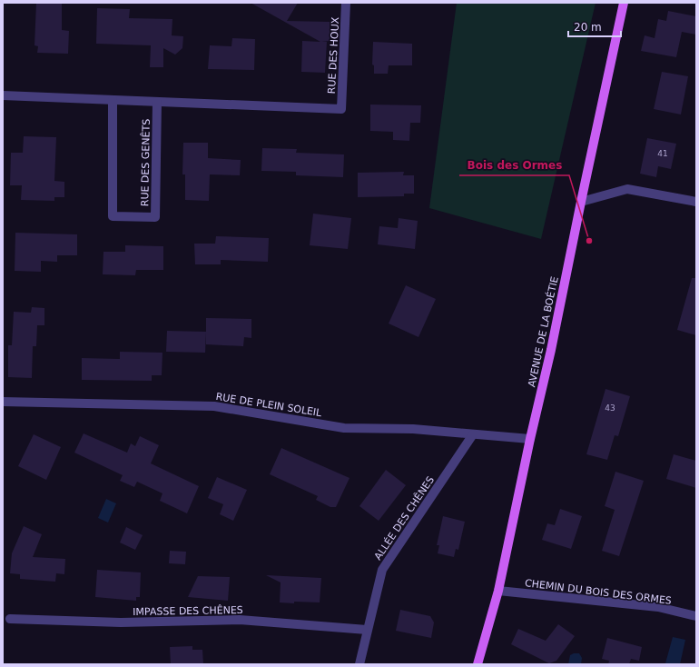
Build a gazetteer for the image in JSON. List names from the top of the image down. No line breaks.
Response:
{"streets":{"main road":["AVENUE DE LA BOÉTIE"],"street":["RUE DES HOUX","RUE DES GENÊTS","RUE DE PLEIN SOLEIL","ALLÉE DES CHÊNES","CHEMIN DU BOIS DES ORMES","IMPASSE DES CHÊNES"]},"crossings":[["RUE DES HOUX","RUE DES GENÊTS"],["AVENUE DE LA BOÉTIE","RUE DE PLEIN SOLEIL"],["AVENUE DE LA BOÉTIE","CHEMIN DU BOIS DES ORMES"],["RUE DE PLEIN SOLEIL","ALLÉE DES CHÊNES"],["ALLÉE DES CHÊNES","IMPASSE DES CHÊNES"]],"places":["Bois des Ormes"],"house_numbers":["41","43"],"scale_bar":"20 m"}
